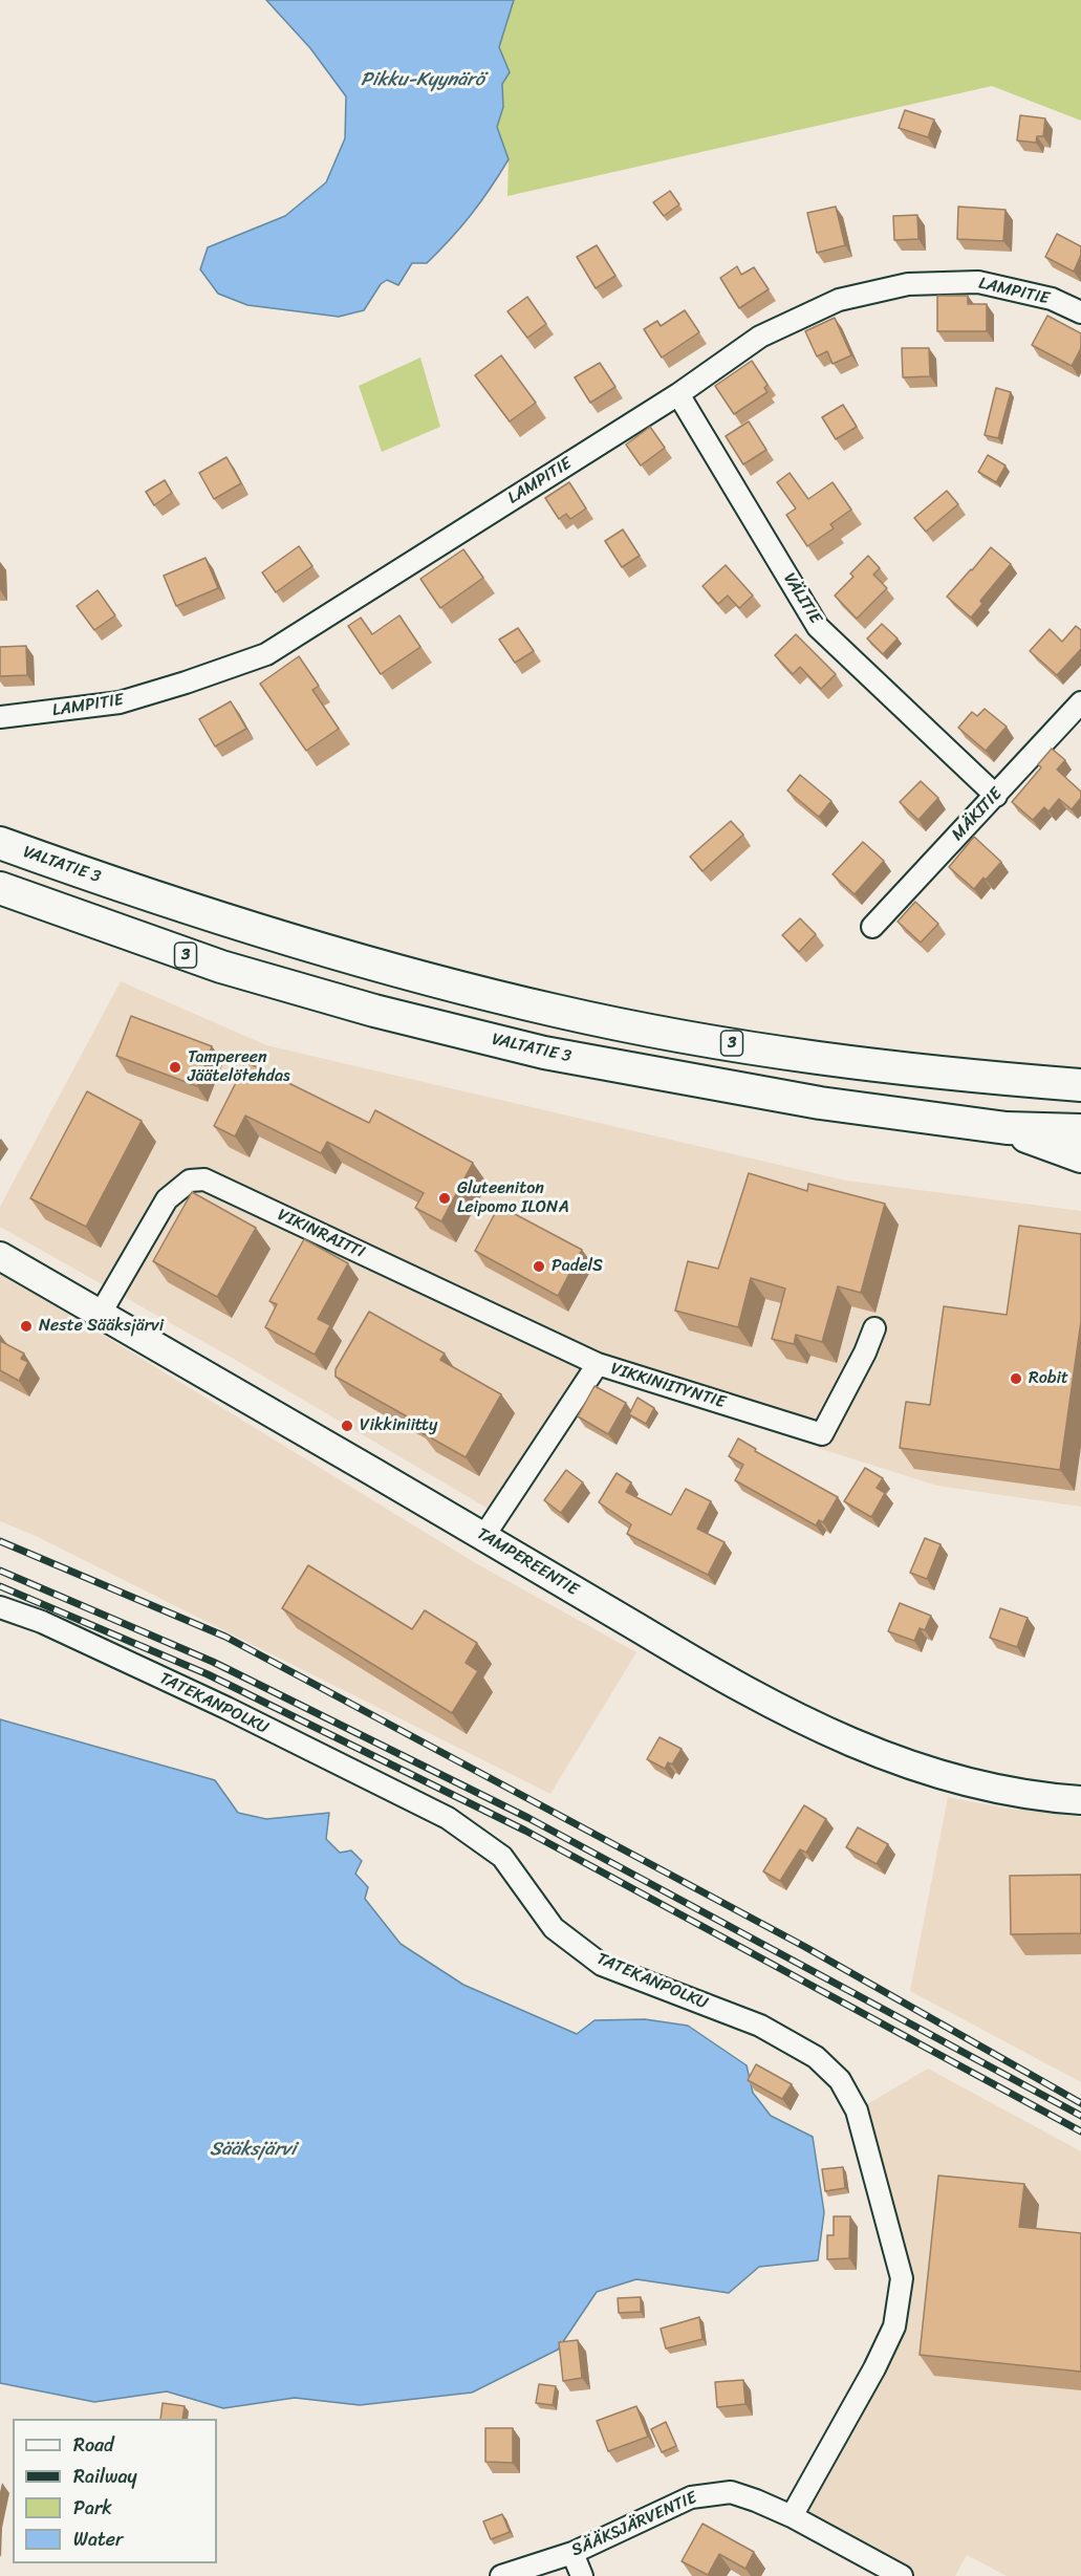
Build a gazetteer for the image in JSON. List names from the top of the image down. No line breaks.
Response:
{"streets":{"highway":["VALTATIE 3","3"],"main road":["TAMPEREENTIE"],"street":["LAMPITIE","VÄLITIE","MÄKITIE","VIKINRAITTI","VIKKINIITYNTIE","TATEKANPOLKU","SÄÄKSJÄRVENTIE"]},"crossings":[["LAMPITIE","VÄLITIE"],["VÄLITIE","MÄKITIE"],["VIKINRAITTI","VIKKINIITYNTIE"],["VIKINRAITTI","TAMPEREENTIE"],["VIKKINIITYNTIE","TAMPEREENTIE"],["TATEKANPOLKU","SÄÄKSJÄRVENTIE"]],"water":["Pikku-Kyynärö","Sääksjärvi"],"places":["Tampereen Jäätelötehdas","Gluteeniton Leipomo ILONA","PadelS","Neste Sääksjärvi","Robit","Vikkiniitty"],"legend":["Road","Railway","Park","Water"]}
